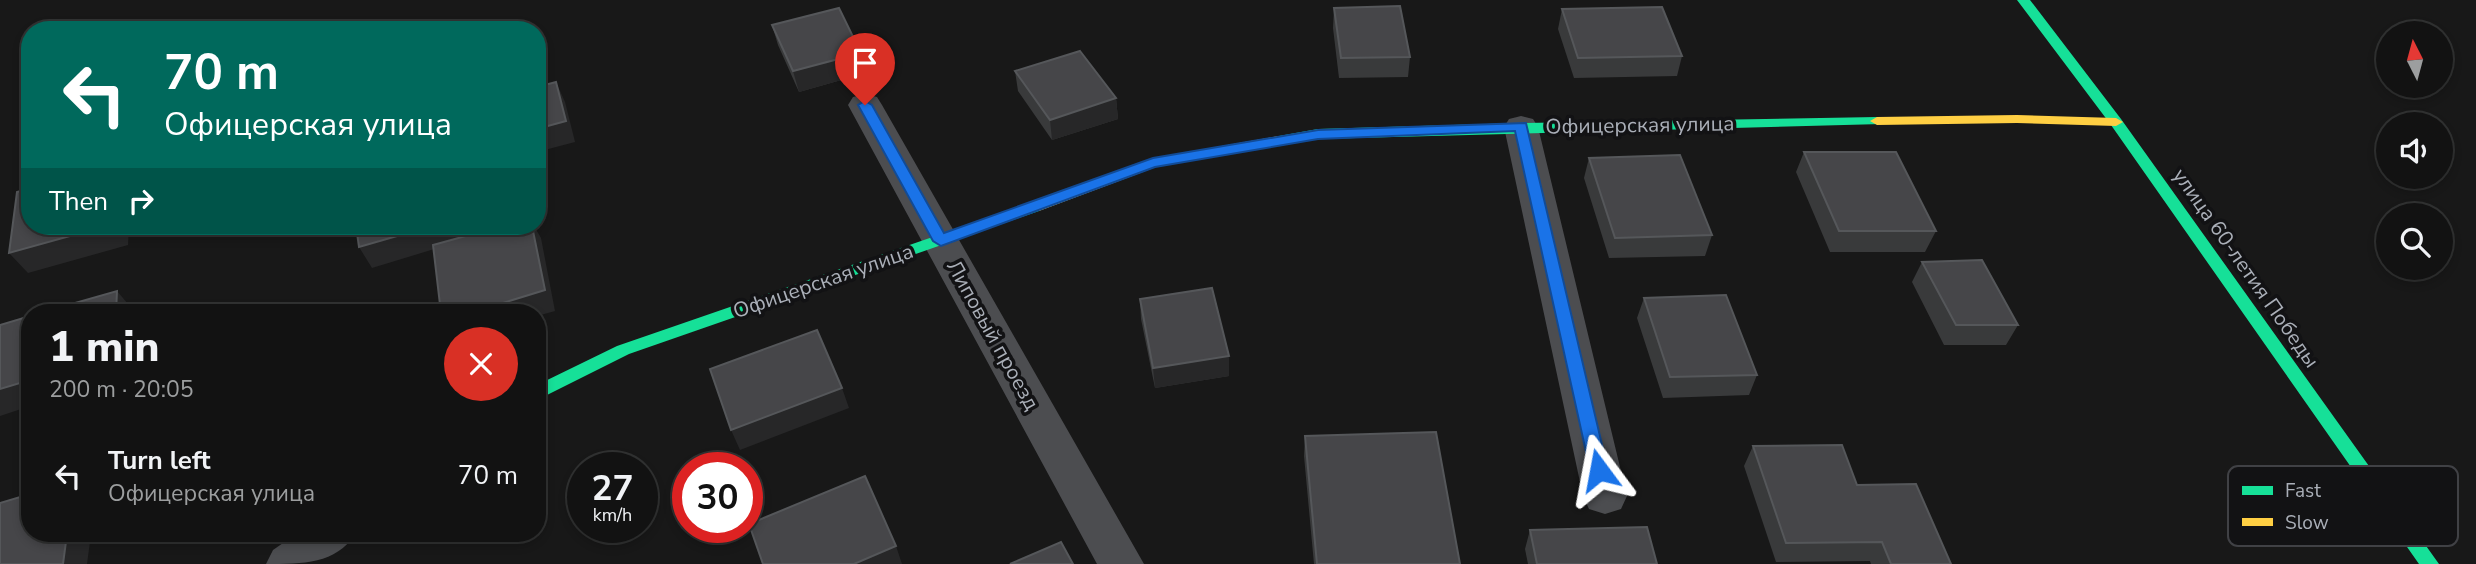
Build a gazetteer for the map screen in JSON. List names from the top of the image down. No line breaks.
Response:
{"streets":{"street":["Офицерская улица","улица 60-летия Победы","Липовый проезд"]},"crossings":[["Офицерская улица","улица 60-летия Победы"],["Офицерская улица","Липовый проезд"]],"legend":["Fast","Slow"],"north":"top","page":{"turn":["70 m","Офицерская улица"],"then":"Then","heading":["1 min","200 m · 20:05"],"list":[{"name":"Turn left","note":"Офицерская улица","value":"70 m"}],"speed":"27 km/h","limit":"30"}}
